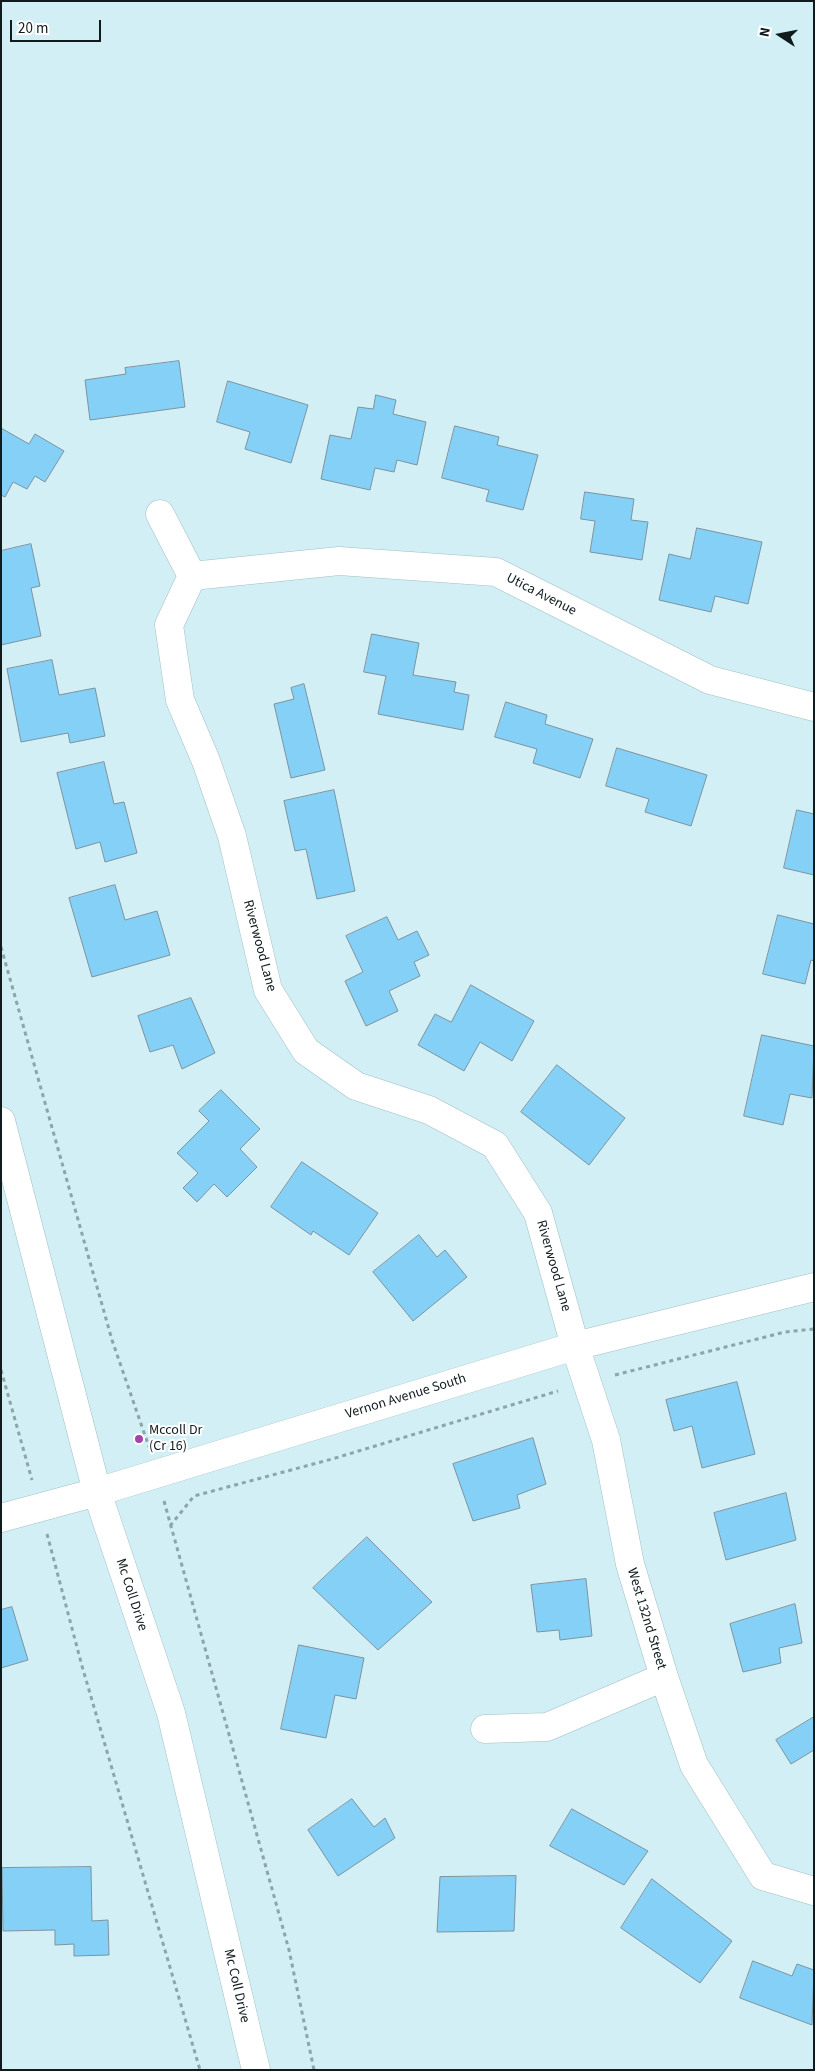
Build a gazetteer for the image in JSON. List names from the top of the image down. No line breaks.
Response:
{"streets":{"street":["Utica Avenue","Riverwood Lane","Vernon Avenue South","Mc Coll Drive","West 132nd Street"]},"crossings":[["Utica Avenue","Riverwood Lane"],["Riverwood Lane","Vernon Avenue South"],["Riverwood Lane","West 132nd Street"],["Vernon Avenue South","Mc Coll Drive"],["Vernon Avenue South","West 132nd Street"]],"places":["Mccoll Dr (Cr 16)"],"scale_bar":"20 m","north":"left"}
